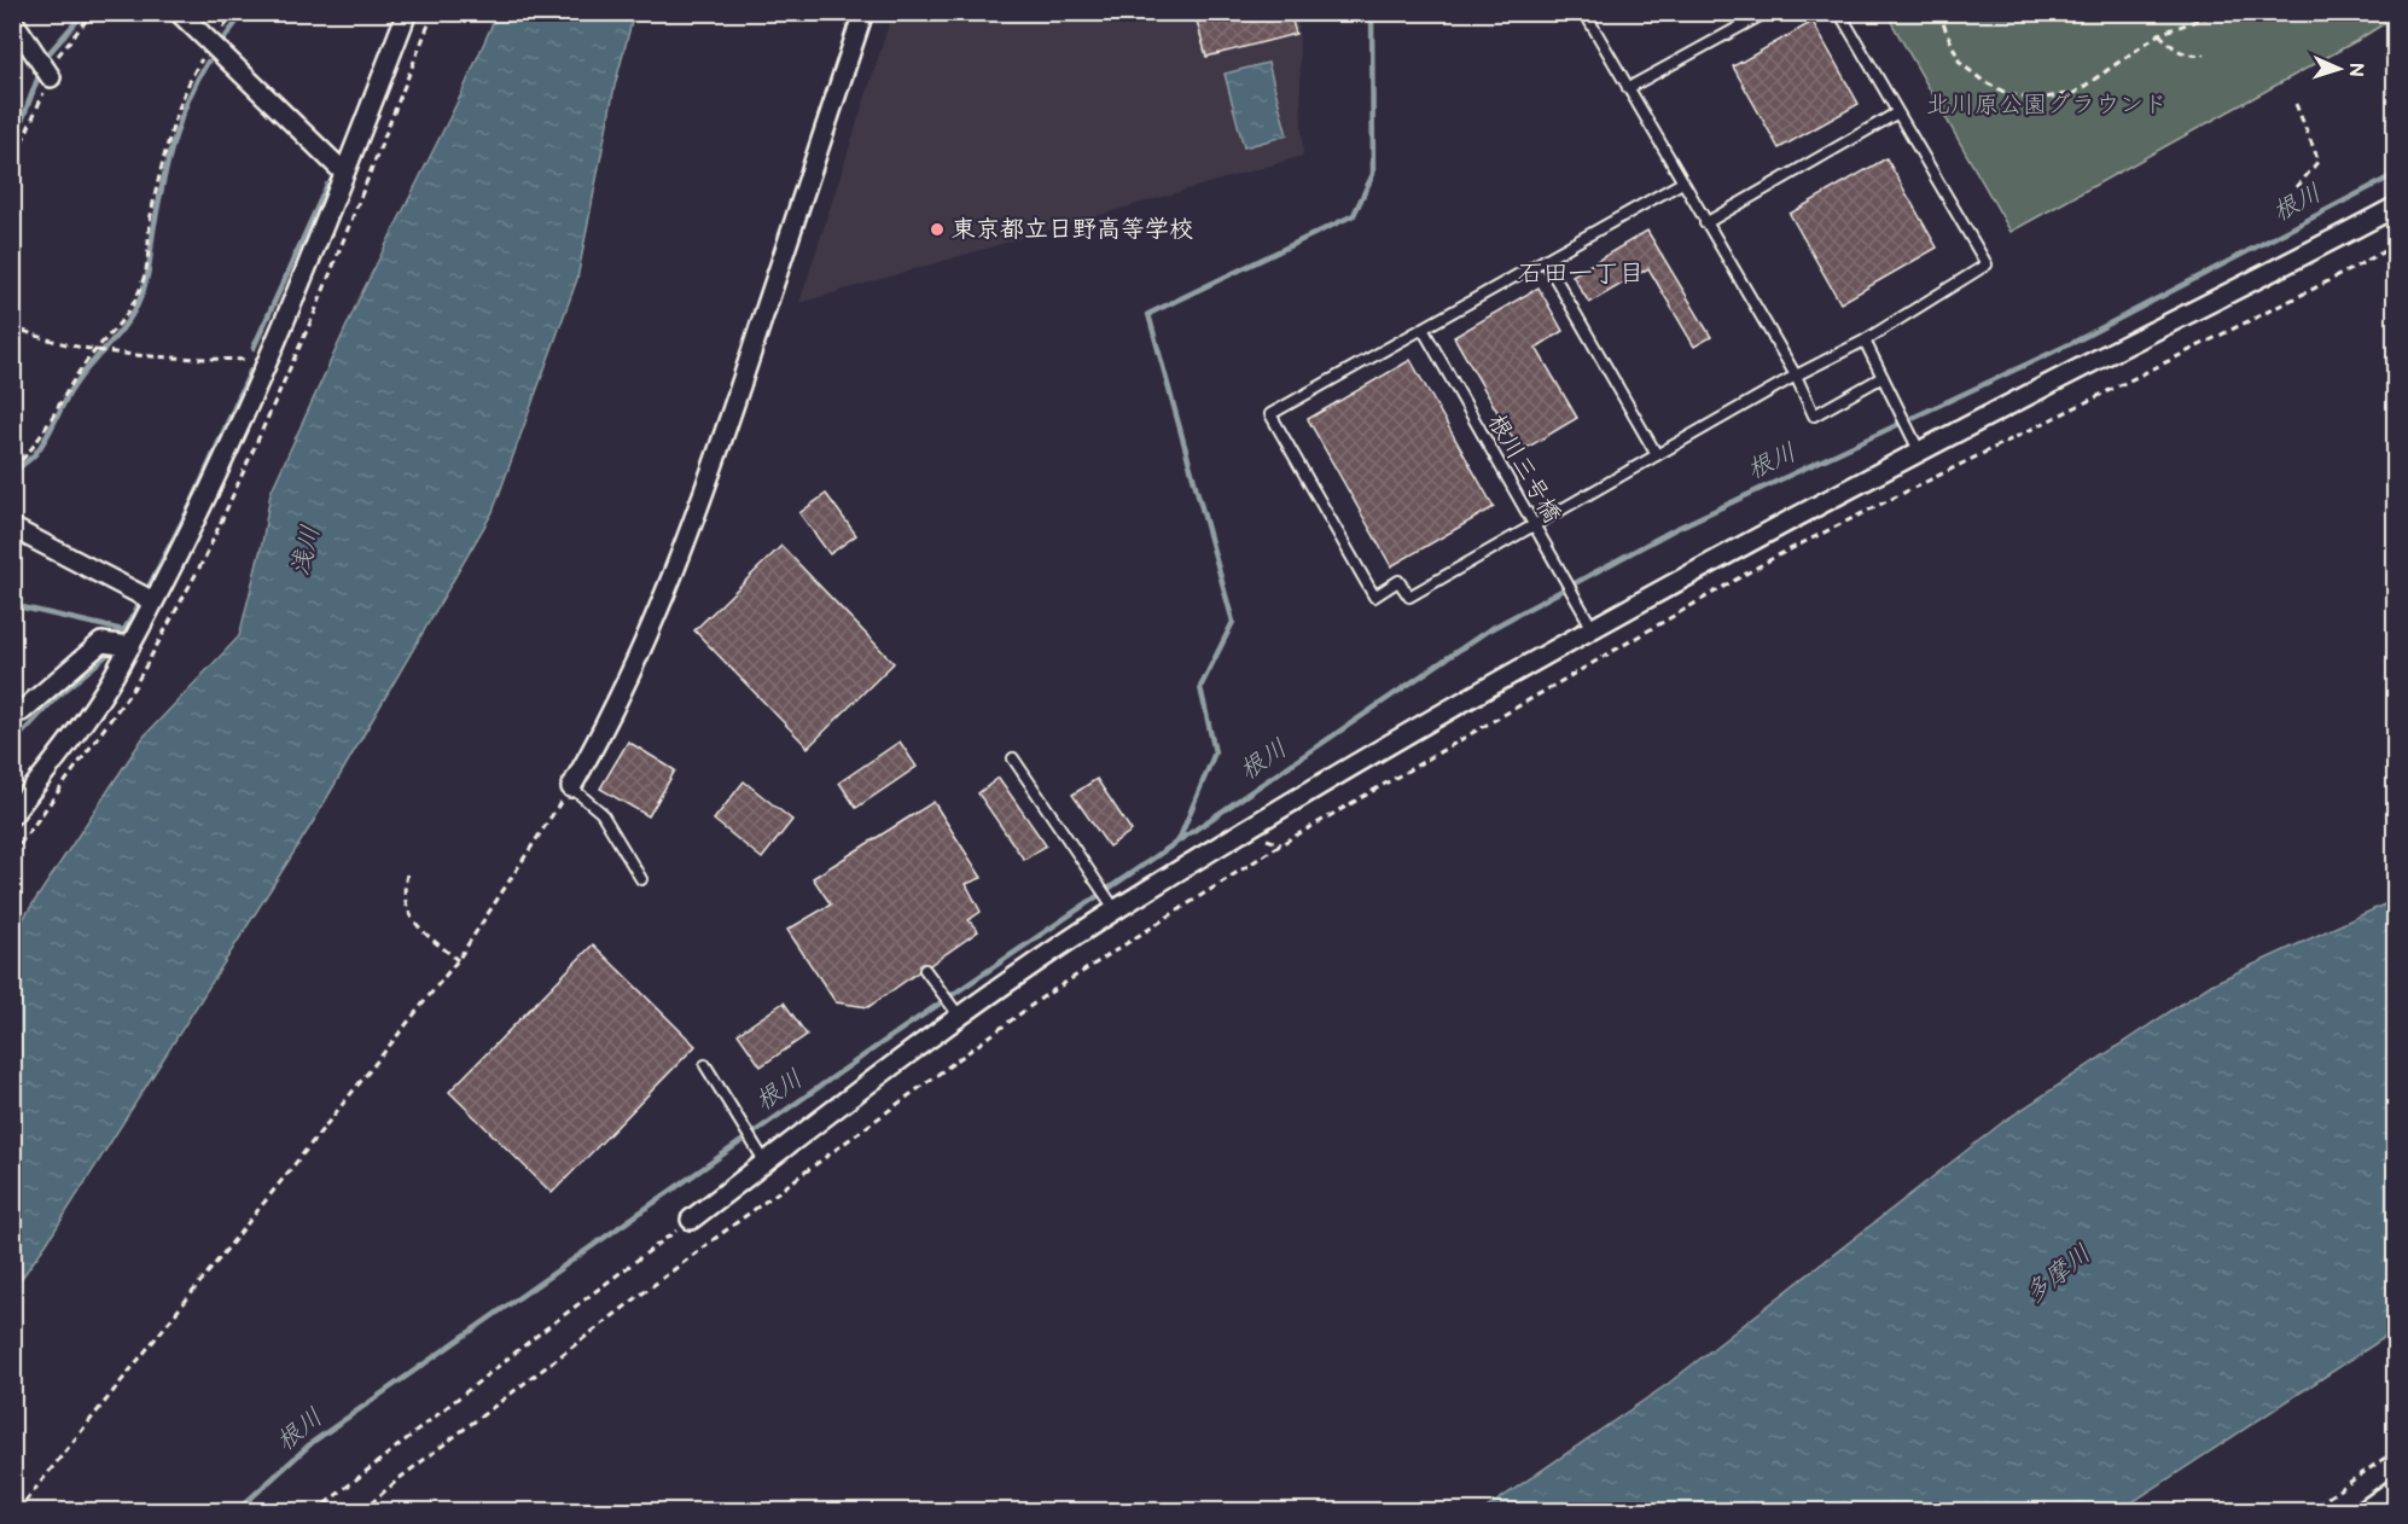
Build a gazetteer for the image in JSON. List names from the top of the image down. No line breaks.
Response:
{"streets":{"lane":["根川三号橋"]},"districts":["石田一丁目"],"water":["根川","浅川","多摩川"],"parks":["北川原公園グラウンド"],"places":["東京都立日野高等学校"],"north":"right"}
